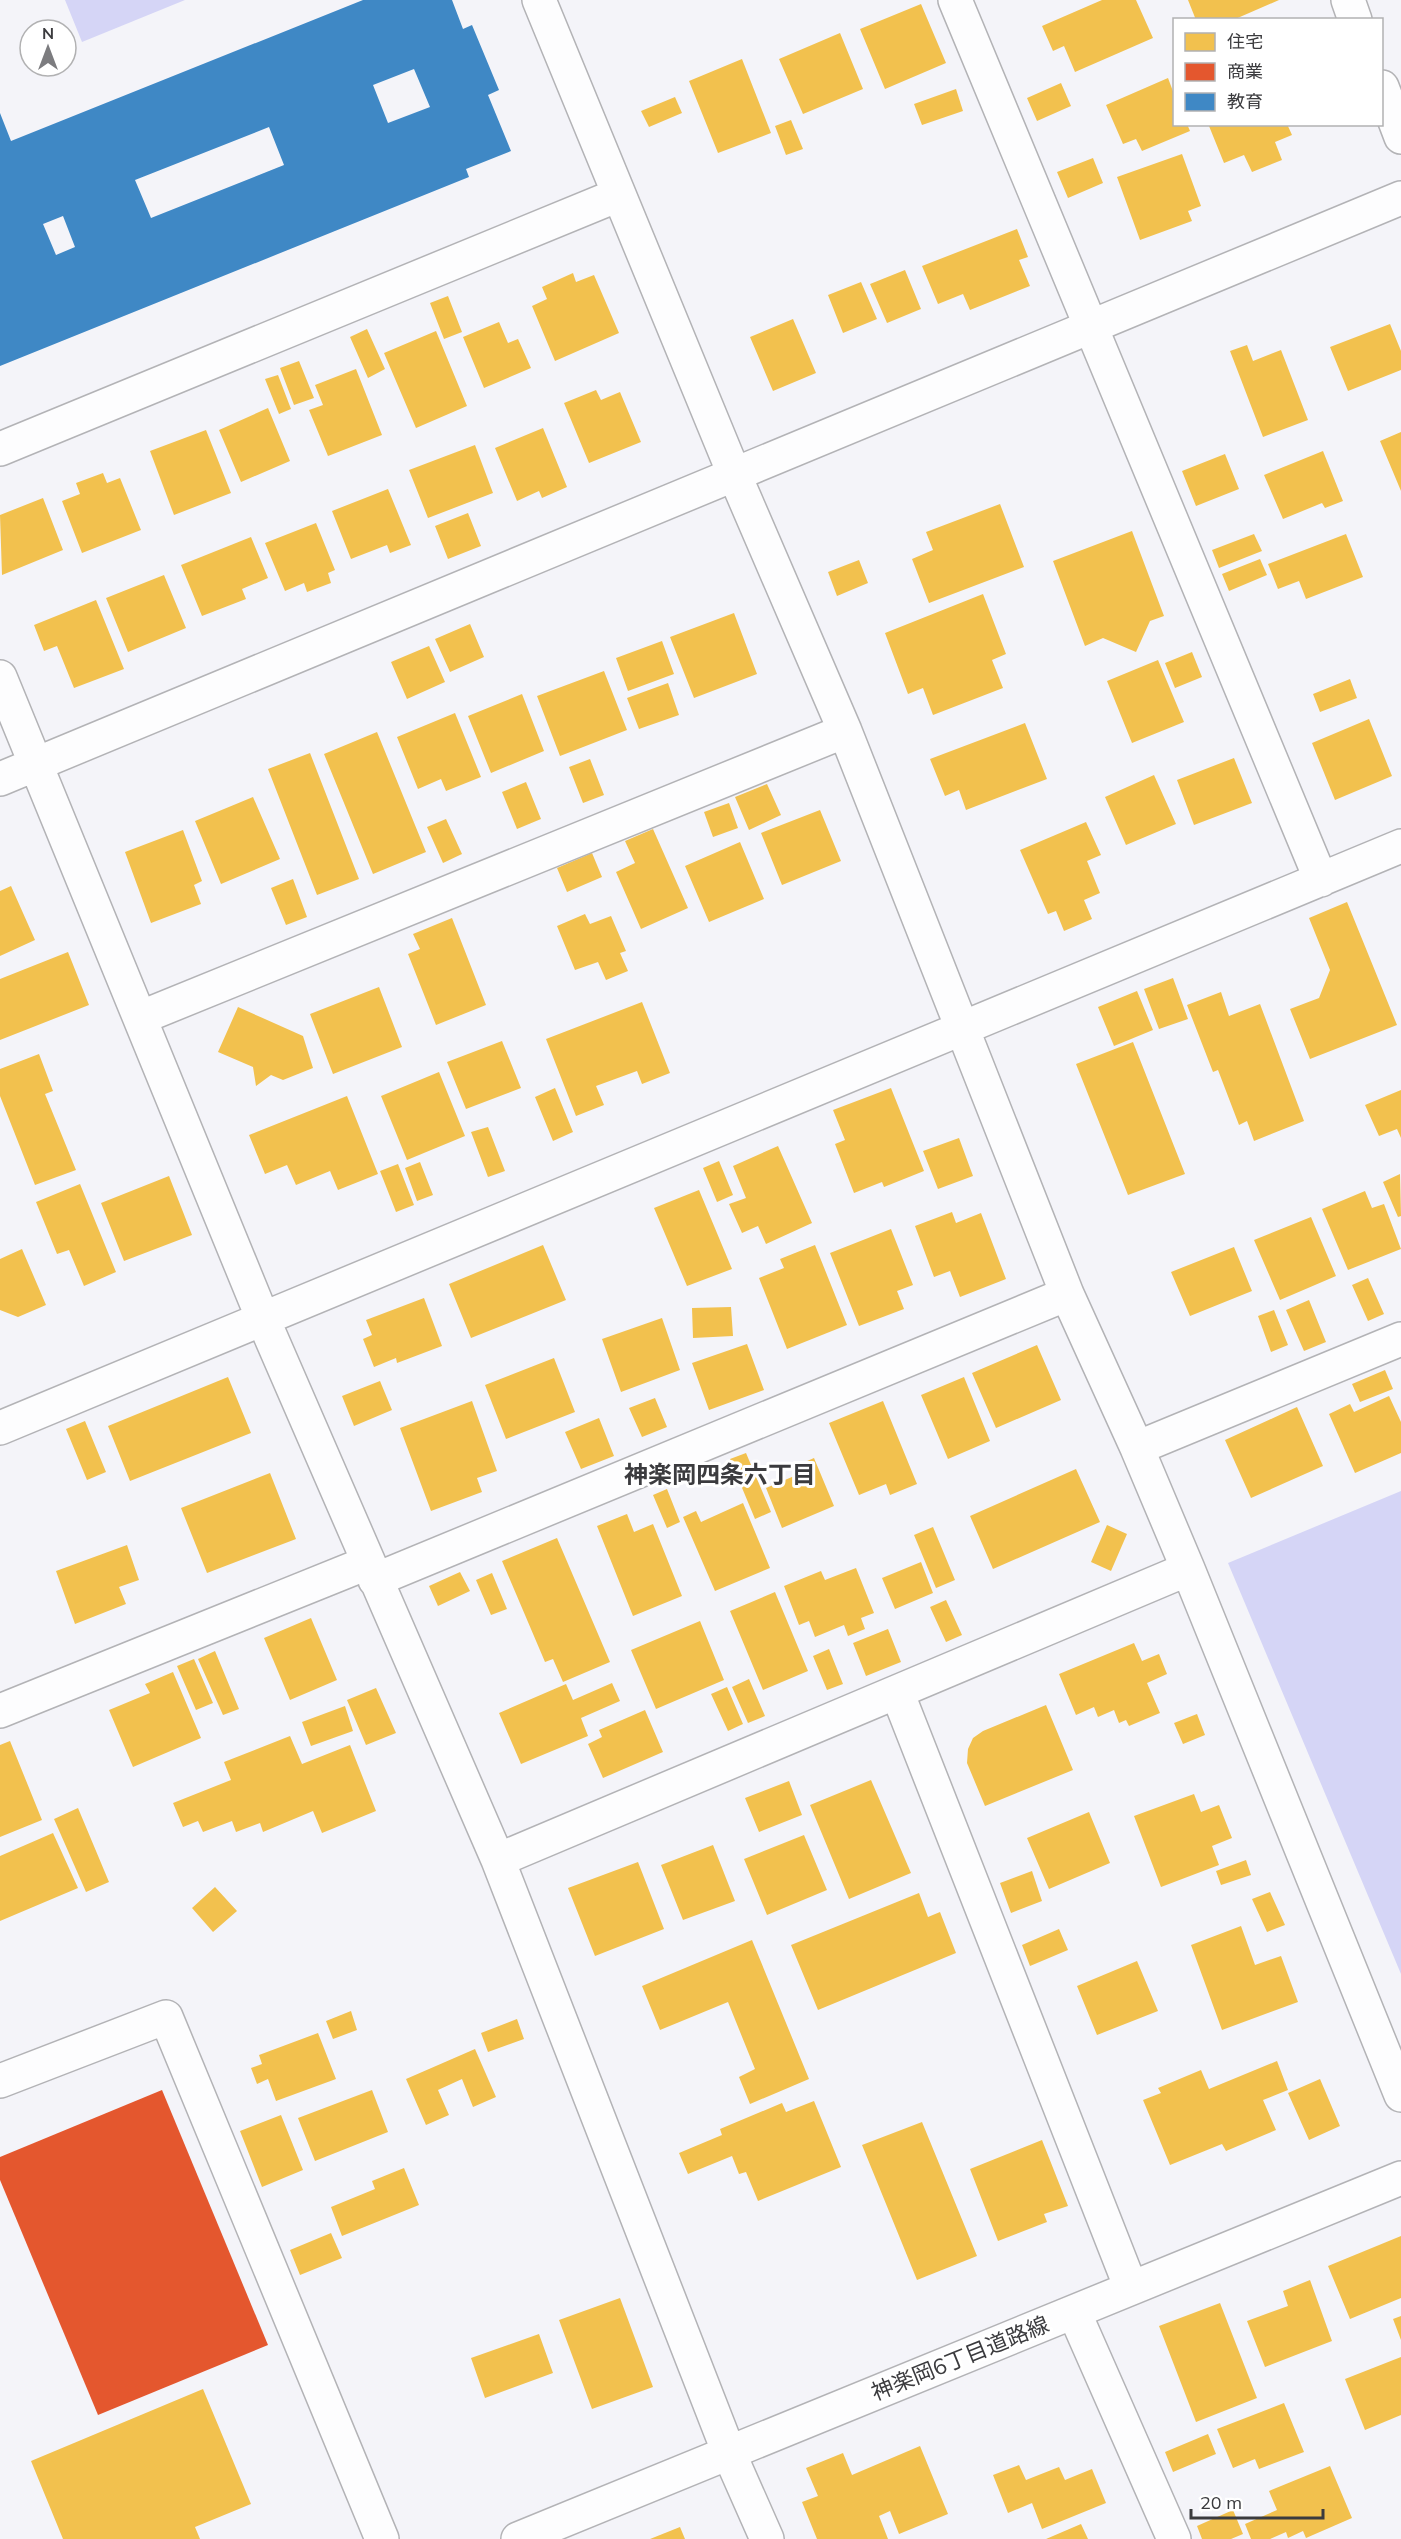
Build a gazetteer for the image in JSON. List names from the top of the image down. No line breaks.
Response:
{"streets":{"street":["神楽岡6丁目道路線"]},"districts":["神楽岡四条六丁目"],"legend":["住宅","商業","教育"],"scale_bar":"20 m","north":"top"}
